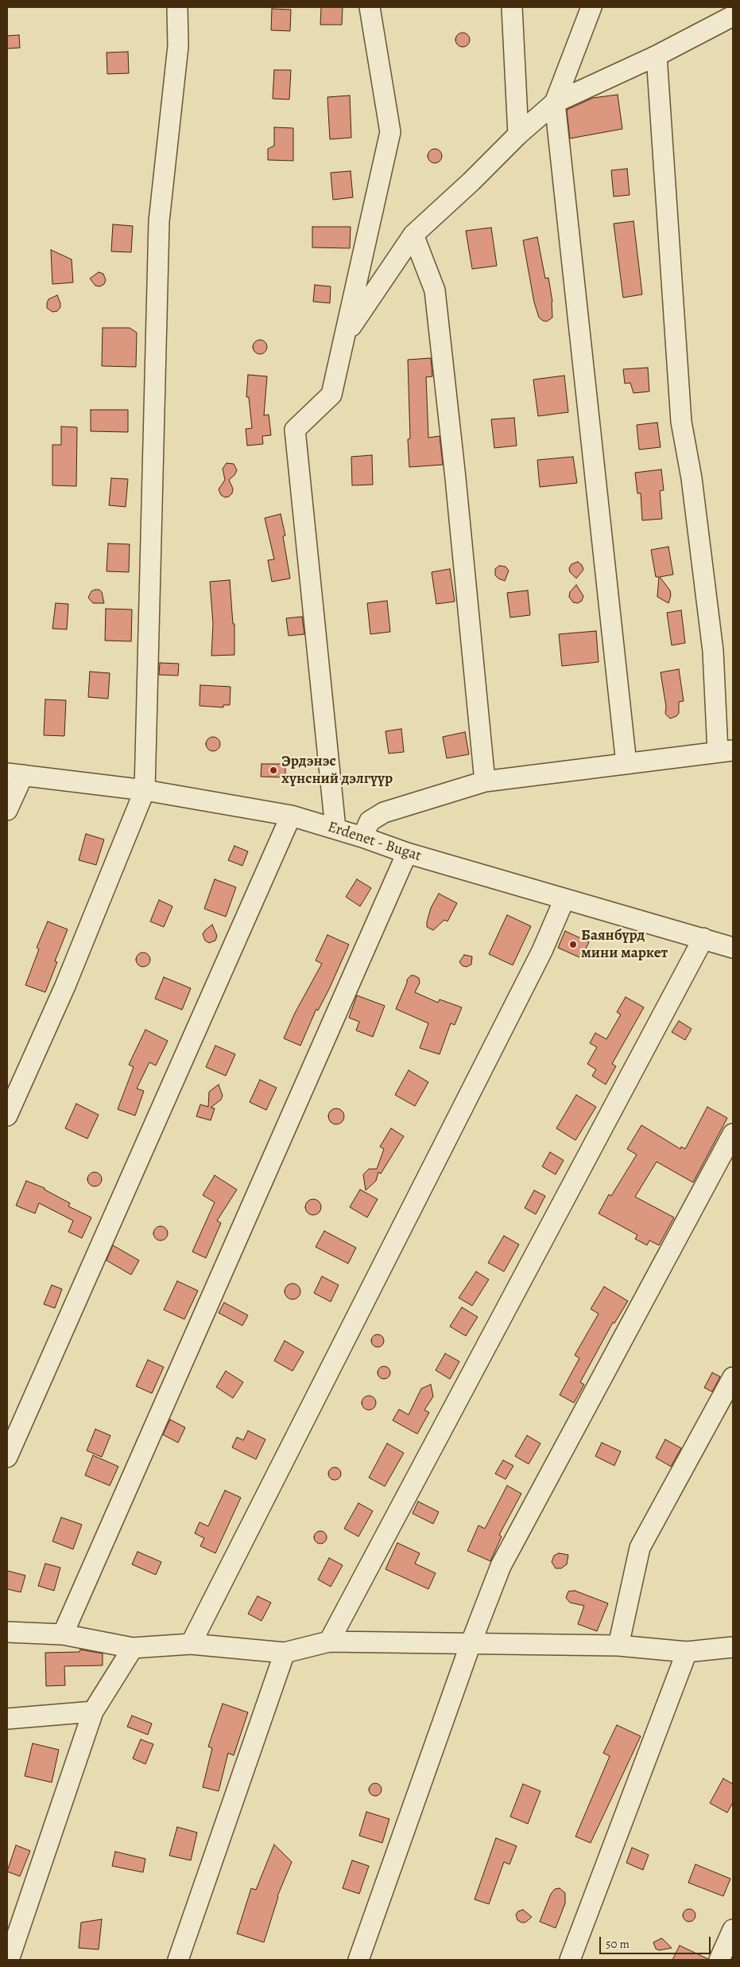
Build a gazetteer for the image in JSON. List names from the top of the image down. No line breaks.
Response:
{"streets":{"street":["Erdenet - Bugat"]},"places":["Эрдэнэс хүнсний дэлгүүр","Баянбүрд мини маркет"],"scale_bar":"50 m"}
